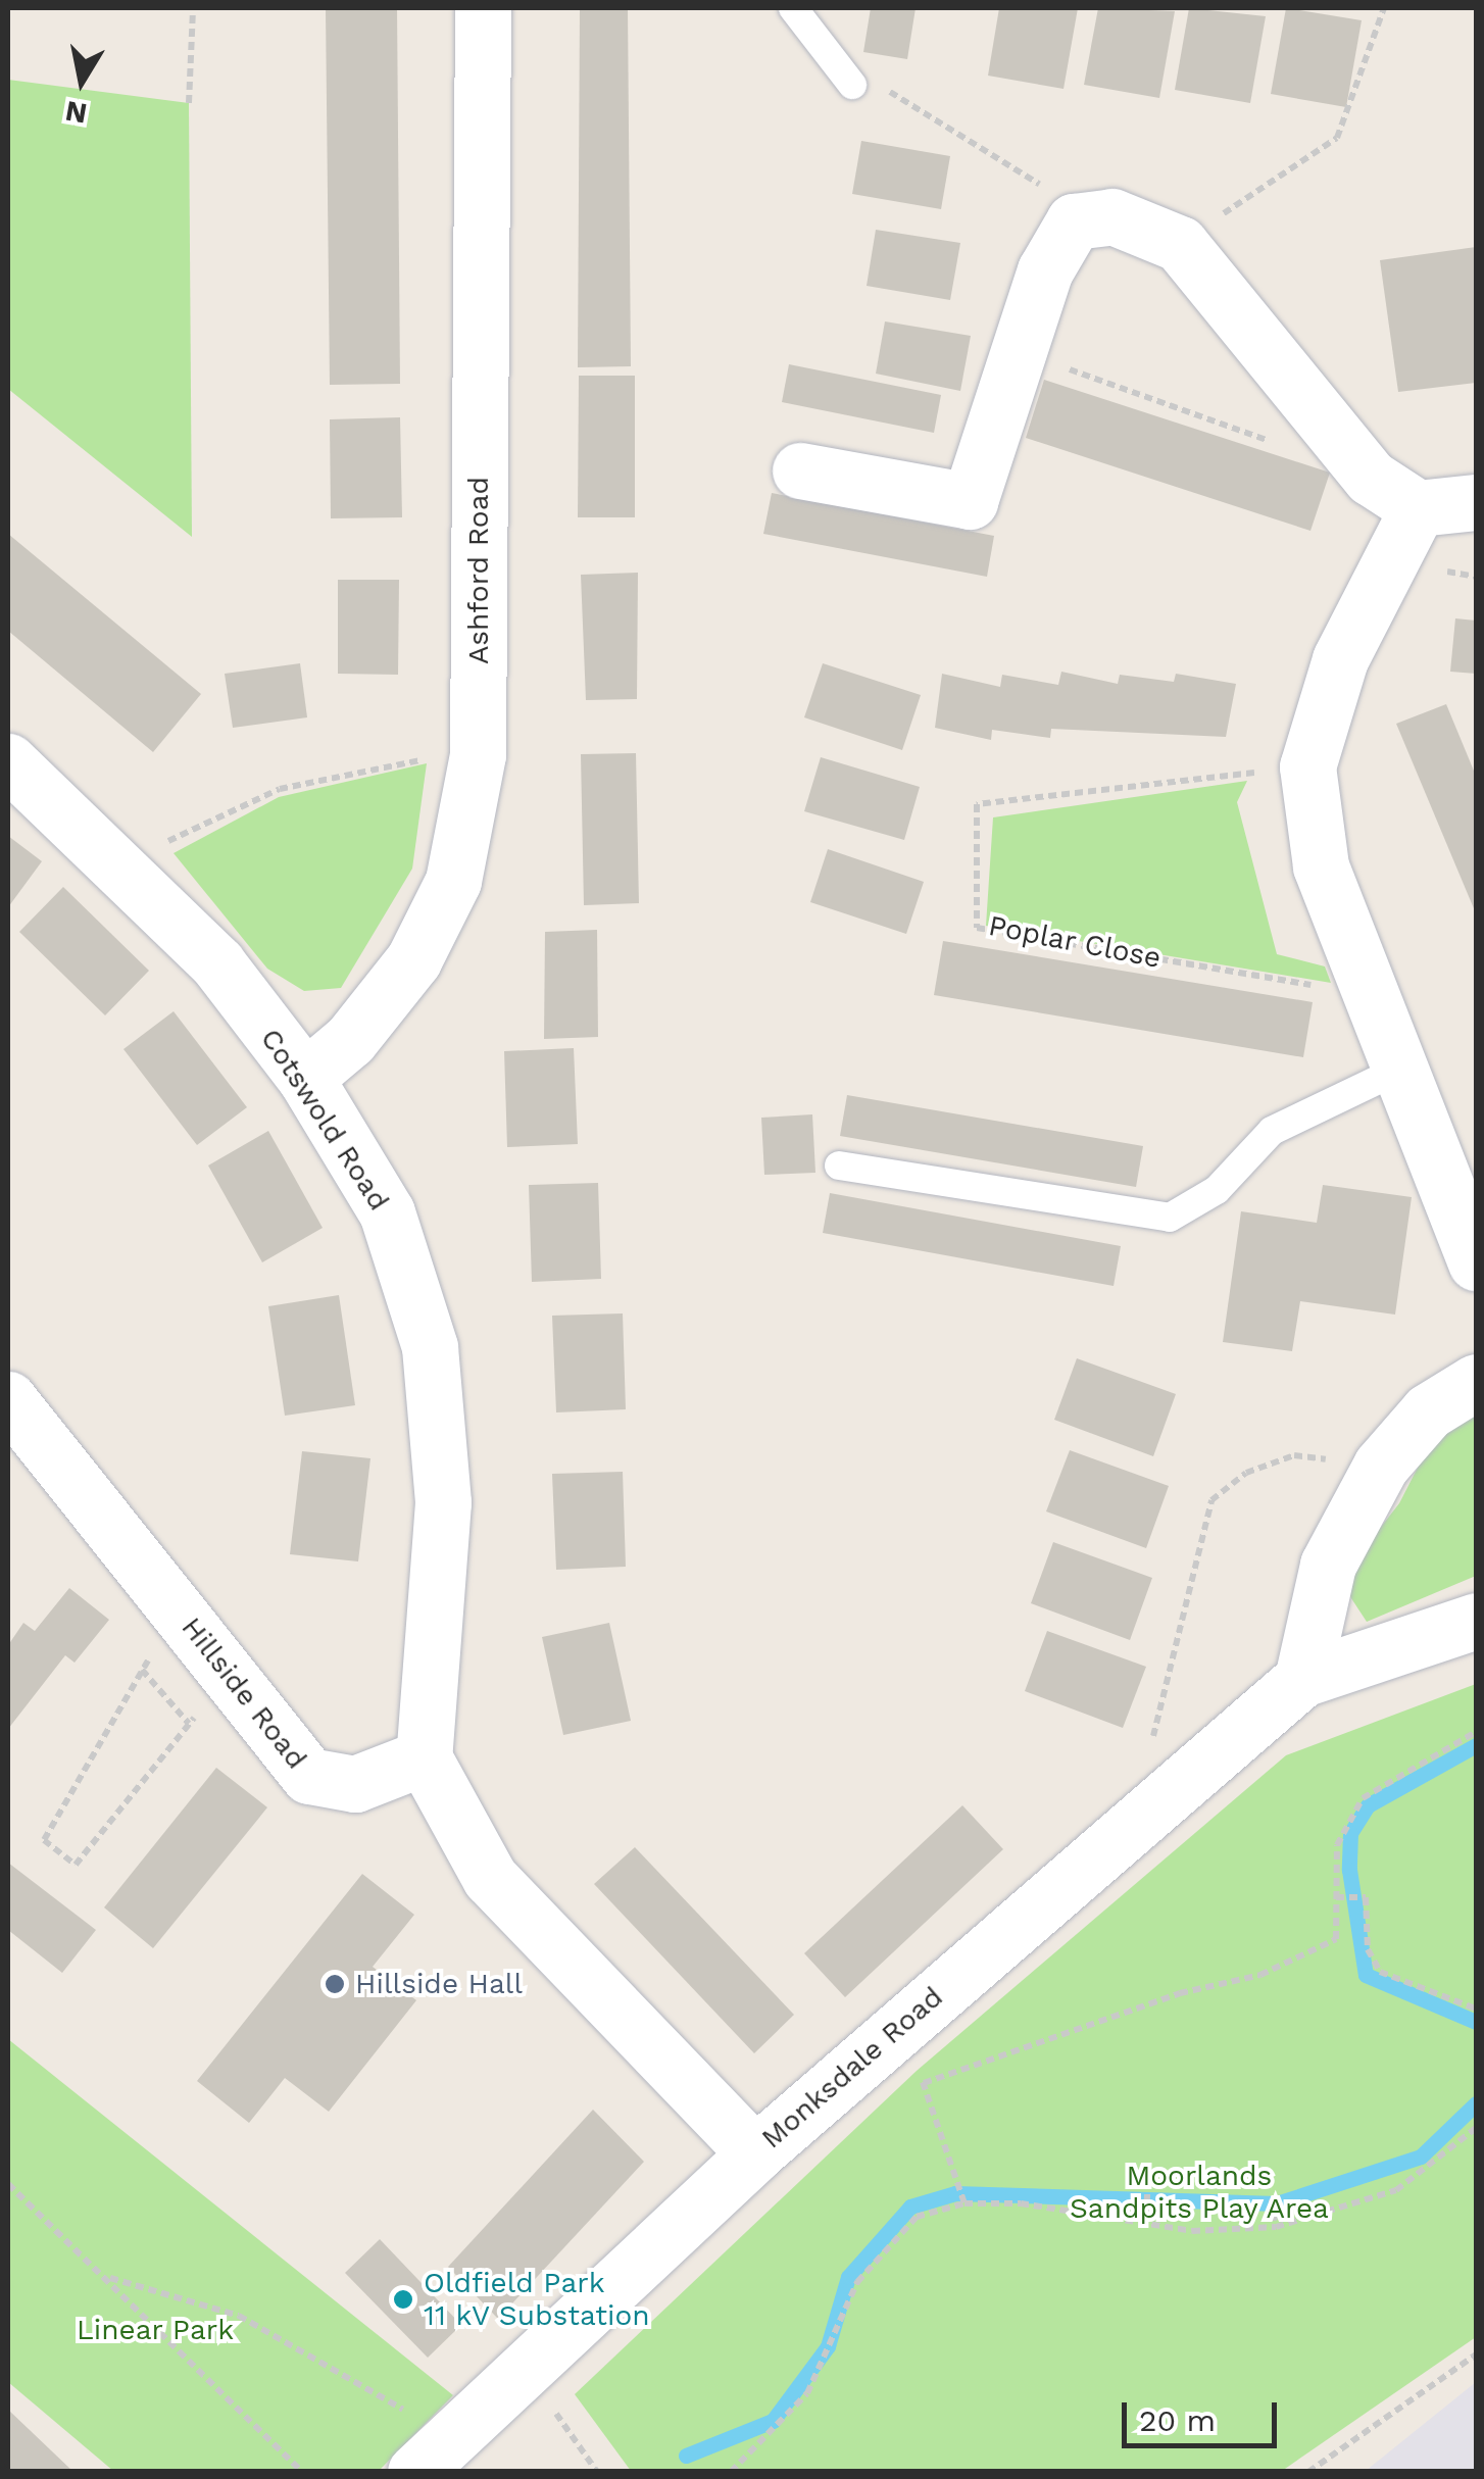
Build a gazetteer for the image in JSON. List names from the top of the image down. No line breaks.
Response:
{"streets":{"street":["Ashford Road","Cotswold Road","Hillside Road","Monksdale Road"],"path":["Poplar Close"]},"crossings":[["Ashford Road","Cotswold Road"],["Cotswold Road","Hillside Road"]],"parks":["Moorlands Sandpits Play Area","Linear Park"],"places":["Hillside Hall","Oldfield Park 11 kV Substation"],"scale_bar":"20 m","north":"bottom"}
